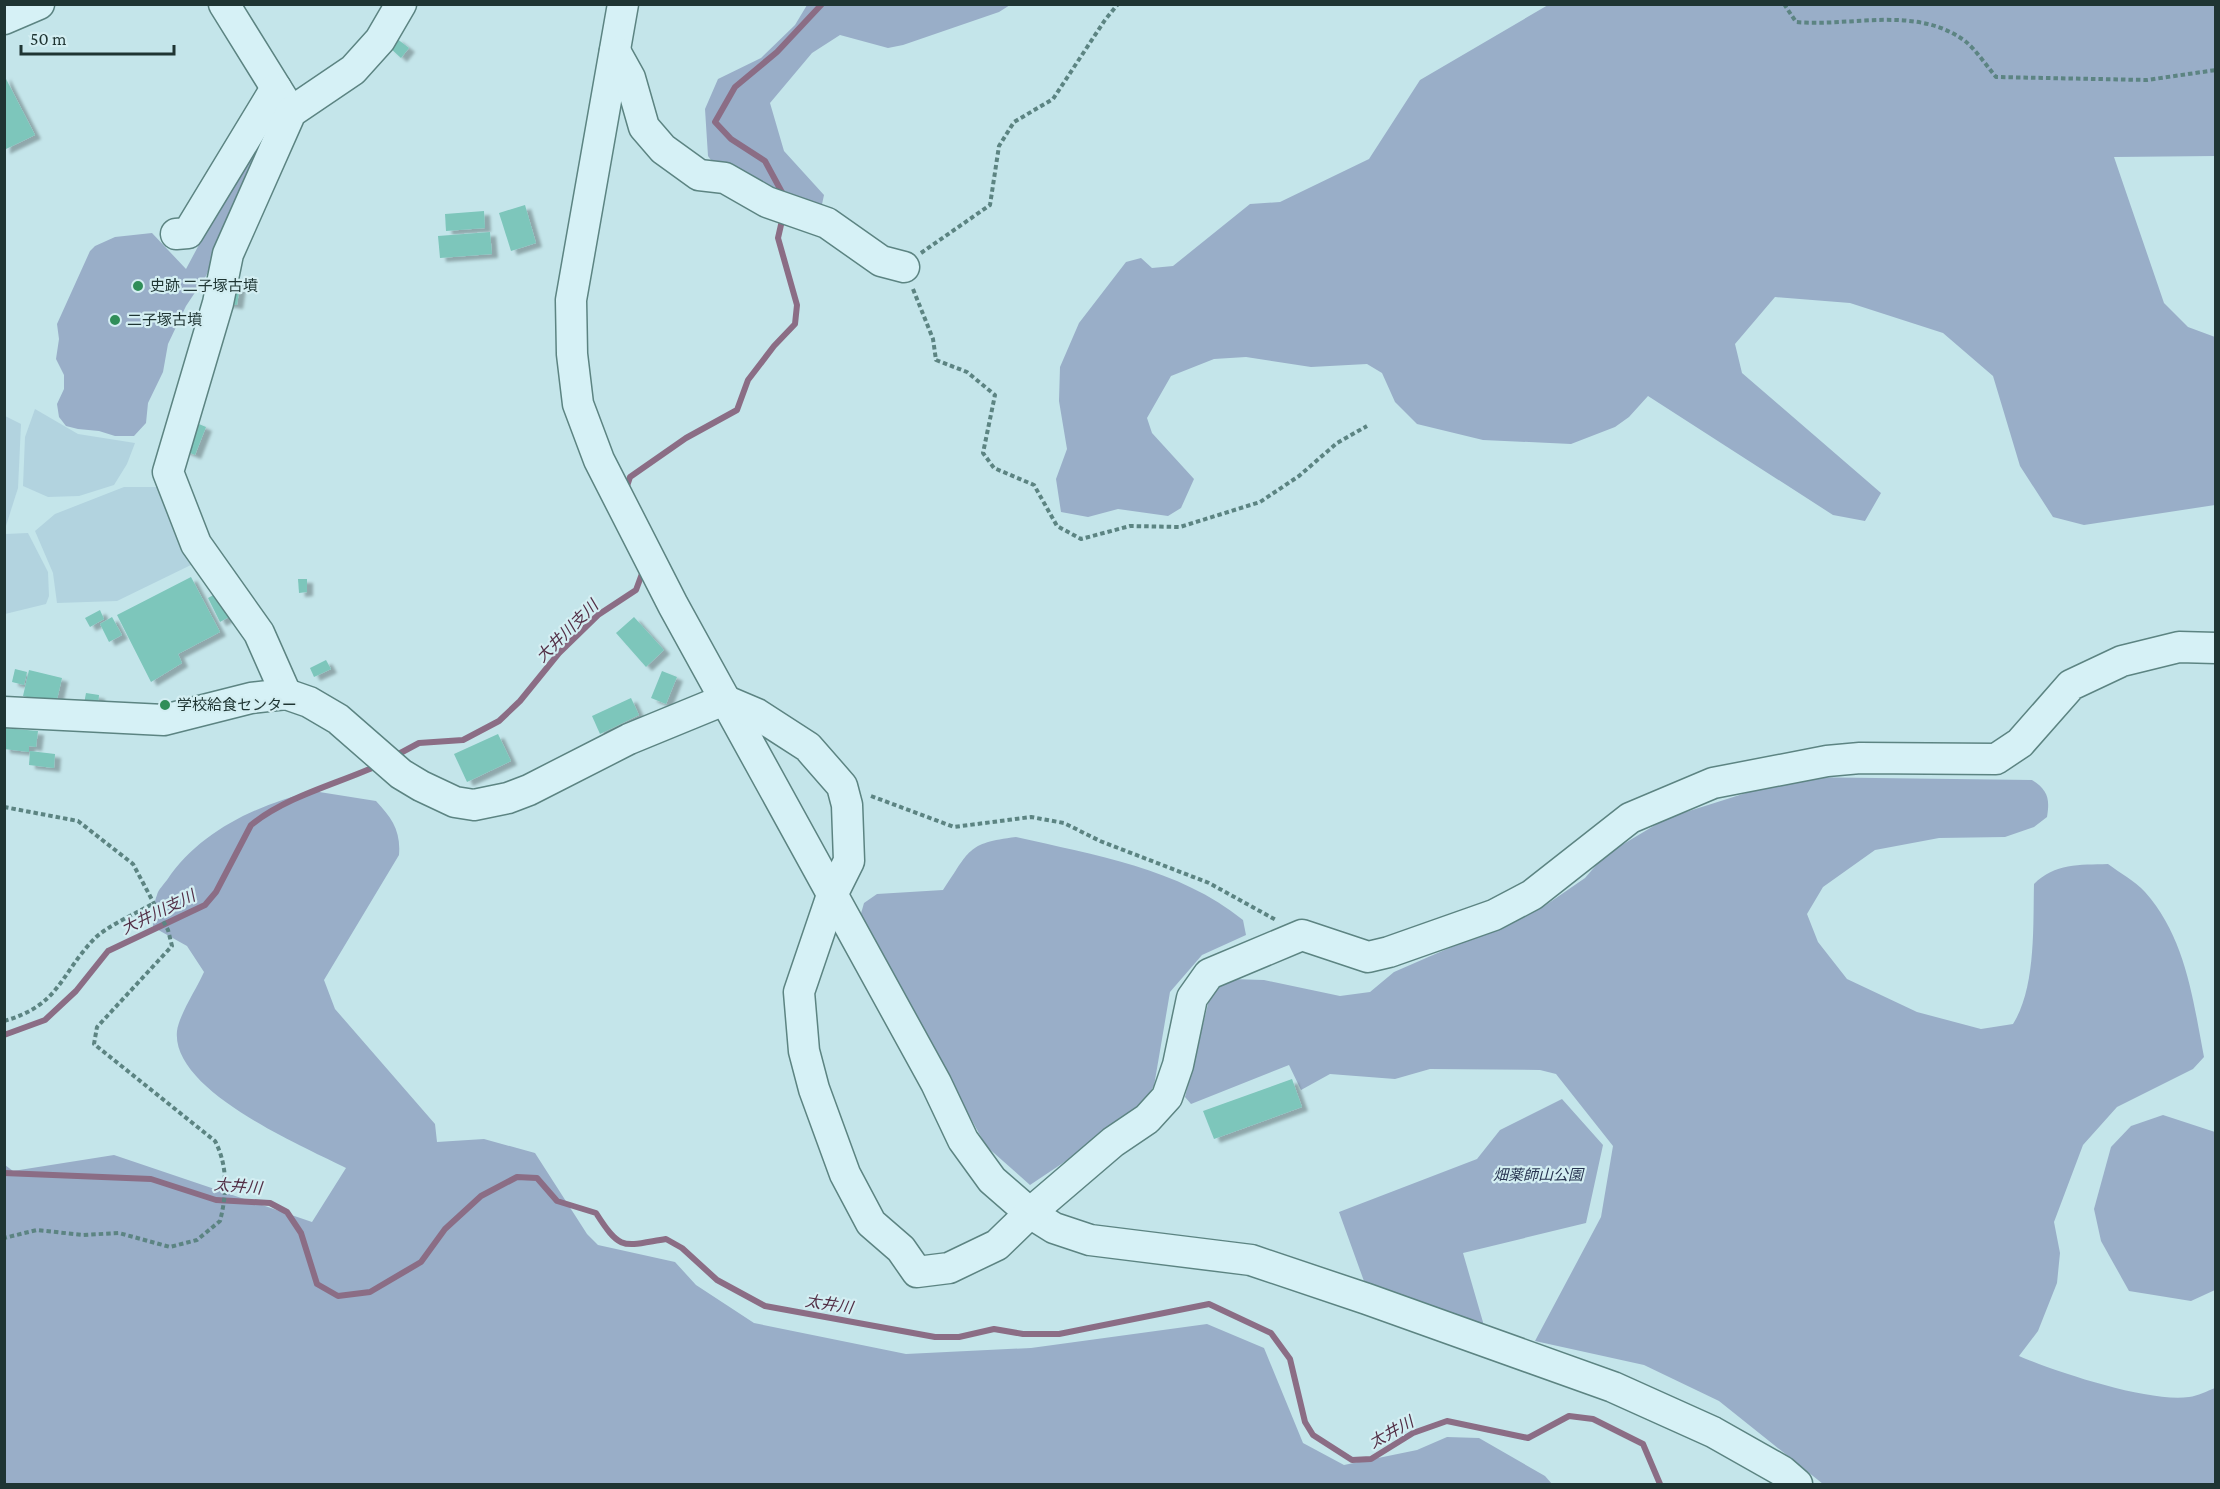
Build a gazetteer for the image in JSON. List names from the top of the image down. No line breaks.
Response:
{"water":["大井川支川","太井川"],"parks":["畑薬師山公園"],"places":["史跡 二子塚古墳","二子塚古墳","学校給食センター"],"scale_bar":"50 m"}
